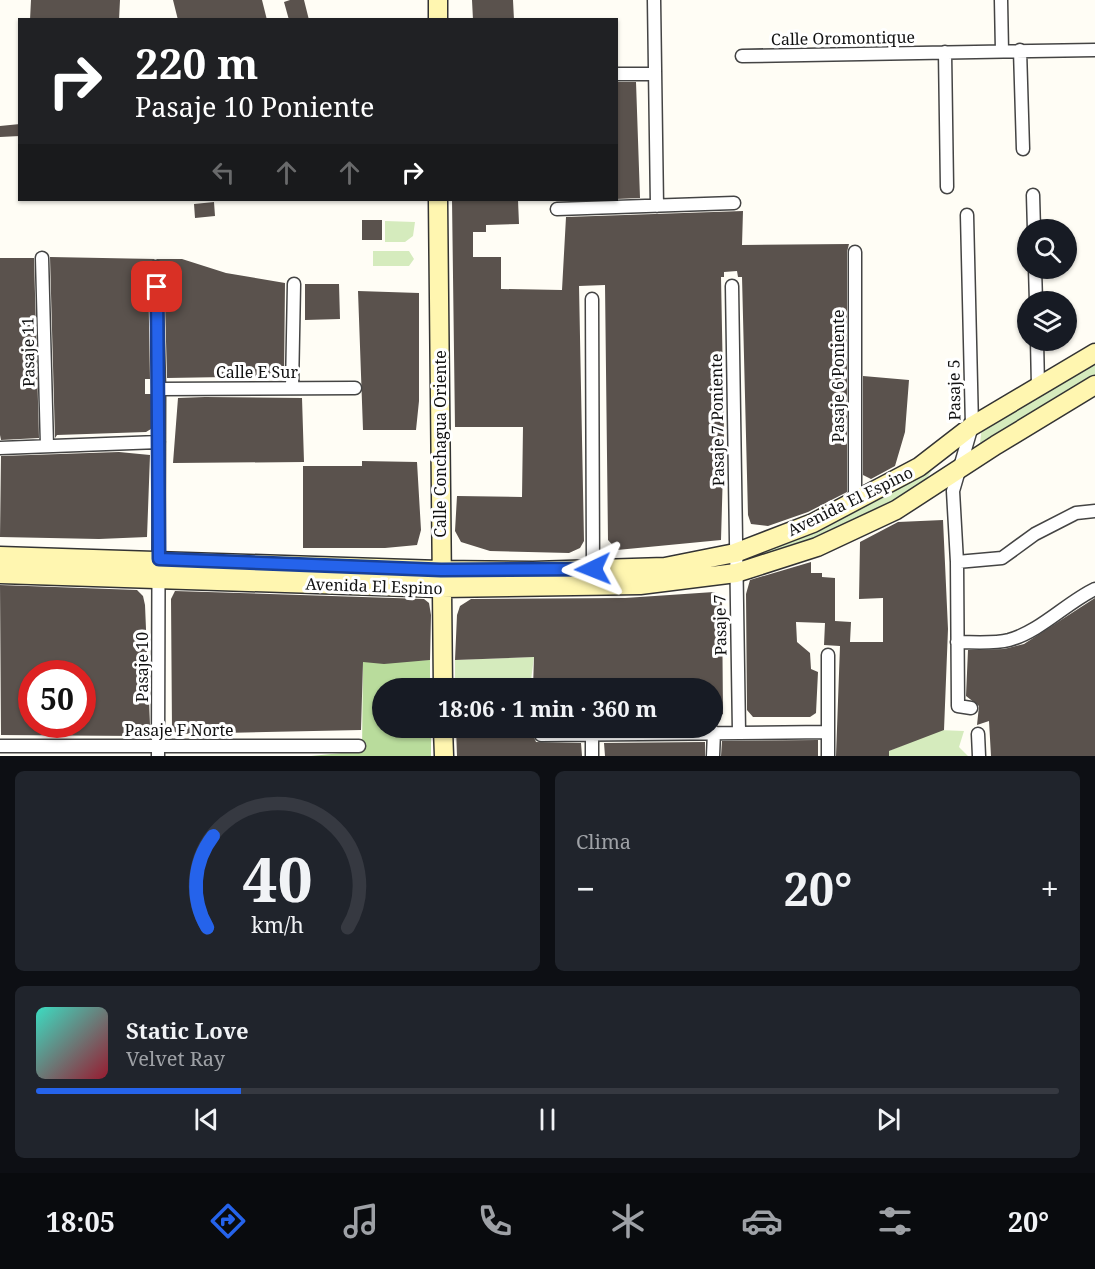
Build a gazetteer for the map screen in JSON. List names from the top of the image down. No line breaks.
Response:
{"streets":{"main road":["Calle Conchagua Oriente","Avenida El Espino"],"street":["Calle Oromontique","Pasaje 11","Calle E Sur","Pasaje 6 Poniente","Pasaje 5","Pasaje 7 Poniente","Pasaje 7","Pasaje 10","Pasaje F Norte"]},"crossings":[["Calle E Sur","Pasaje 10"],["Pasaje 6 Poniente","Avenida El Espino"],["Pasaje 5","Avenida El Espino"],["Pasaje 7 Poniente","Avenida El Espino"],["Pasaje 7 Poniente","Pasaje 7"],["Calle Conchagua Oriente","Avenida El Espino"],["Avenida El Espino","Pasaje 7"],["Avenida El Espino","Pasaje 10"],["Pasaje 10","Pasaje F Norte"]],"page":{"turn":["220 m","Pasaje 10 Poniente"],"limit":"50","trip":"18:06 · 1 min · 360 m","tile":"Clima","heat":["−","20°","+"],"song":["Static Love","Velvet Ray"],"tabs":["18:05","20°"],"gauge":["40","km/h"]}}
